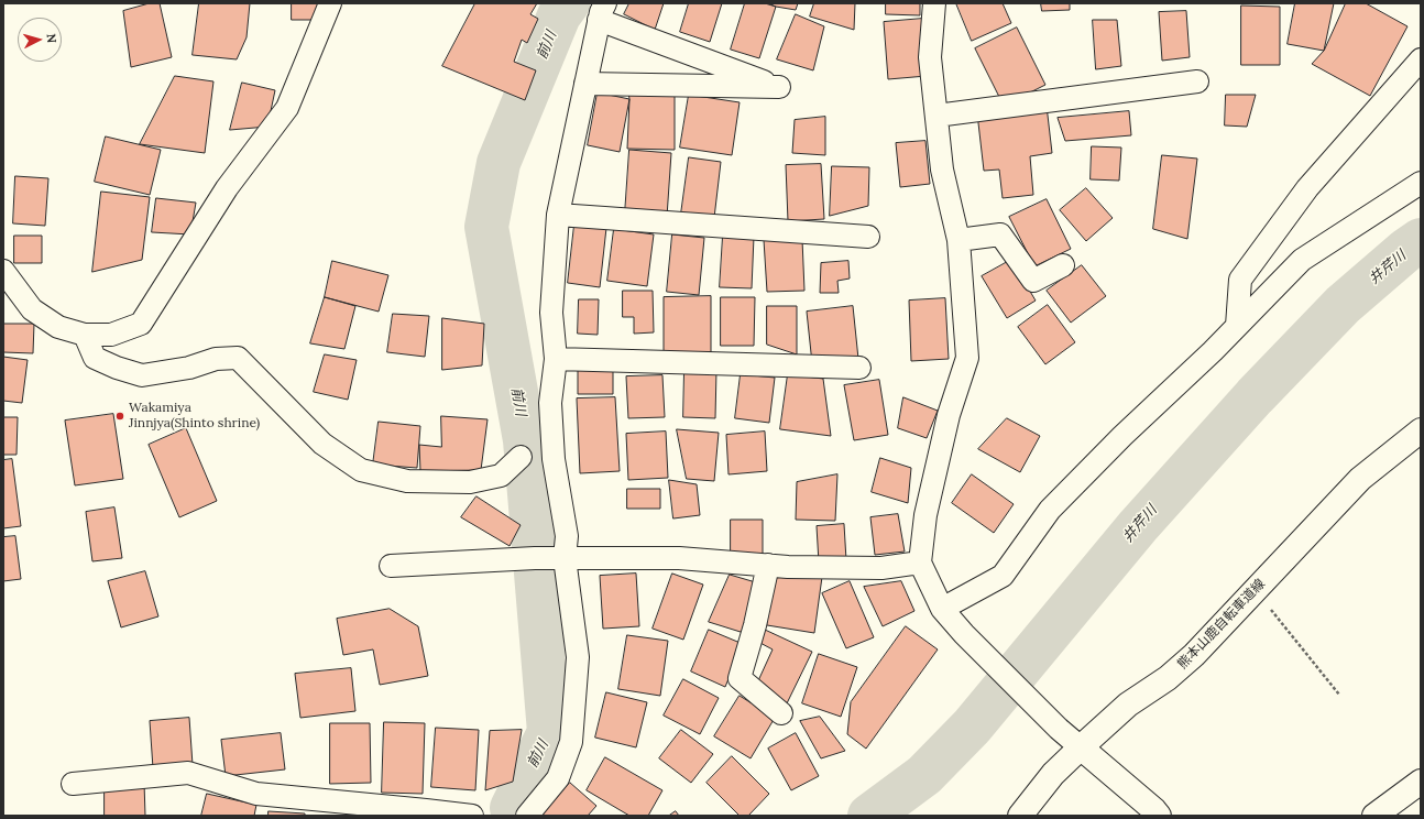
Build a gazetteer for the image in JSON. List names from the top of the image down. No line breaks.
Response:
{"streets":{"main road":["熊本山鹿自転車道線"]},"water":["前川","井芹川"],"places":["Wakamiya Jinnjya(Shinto shrine)"],"north":"right"}
